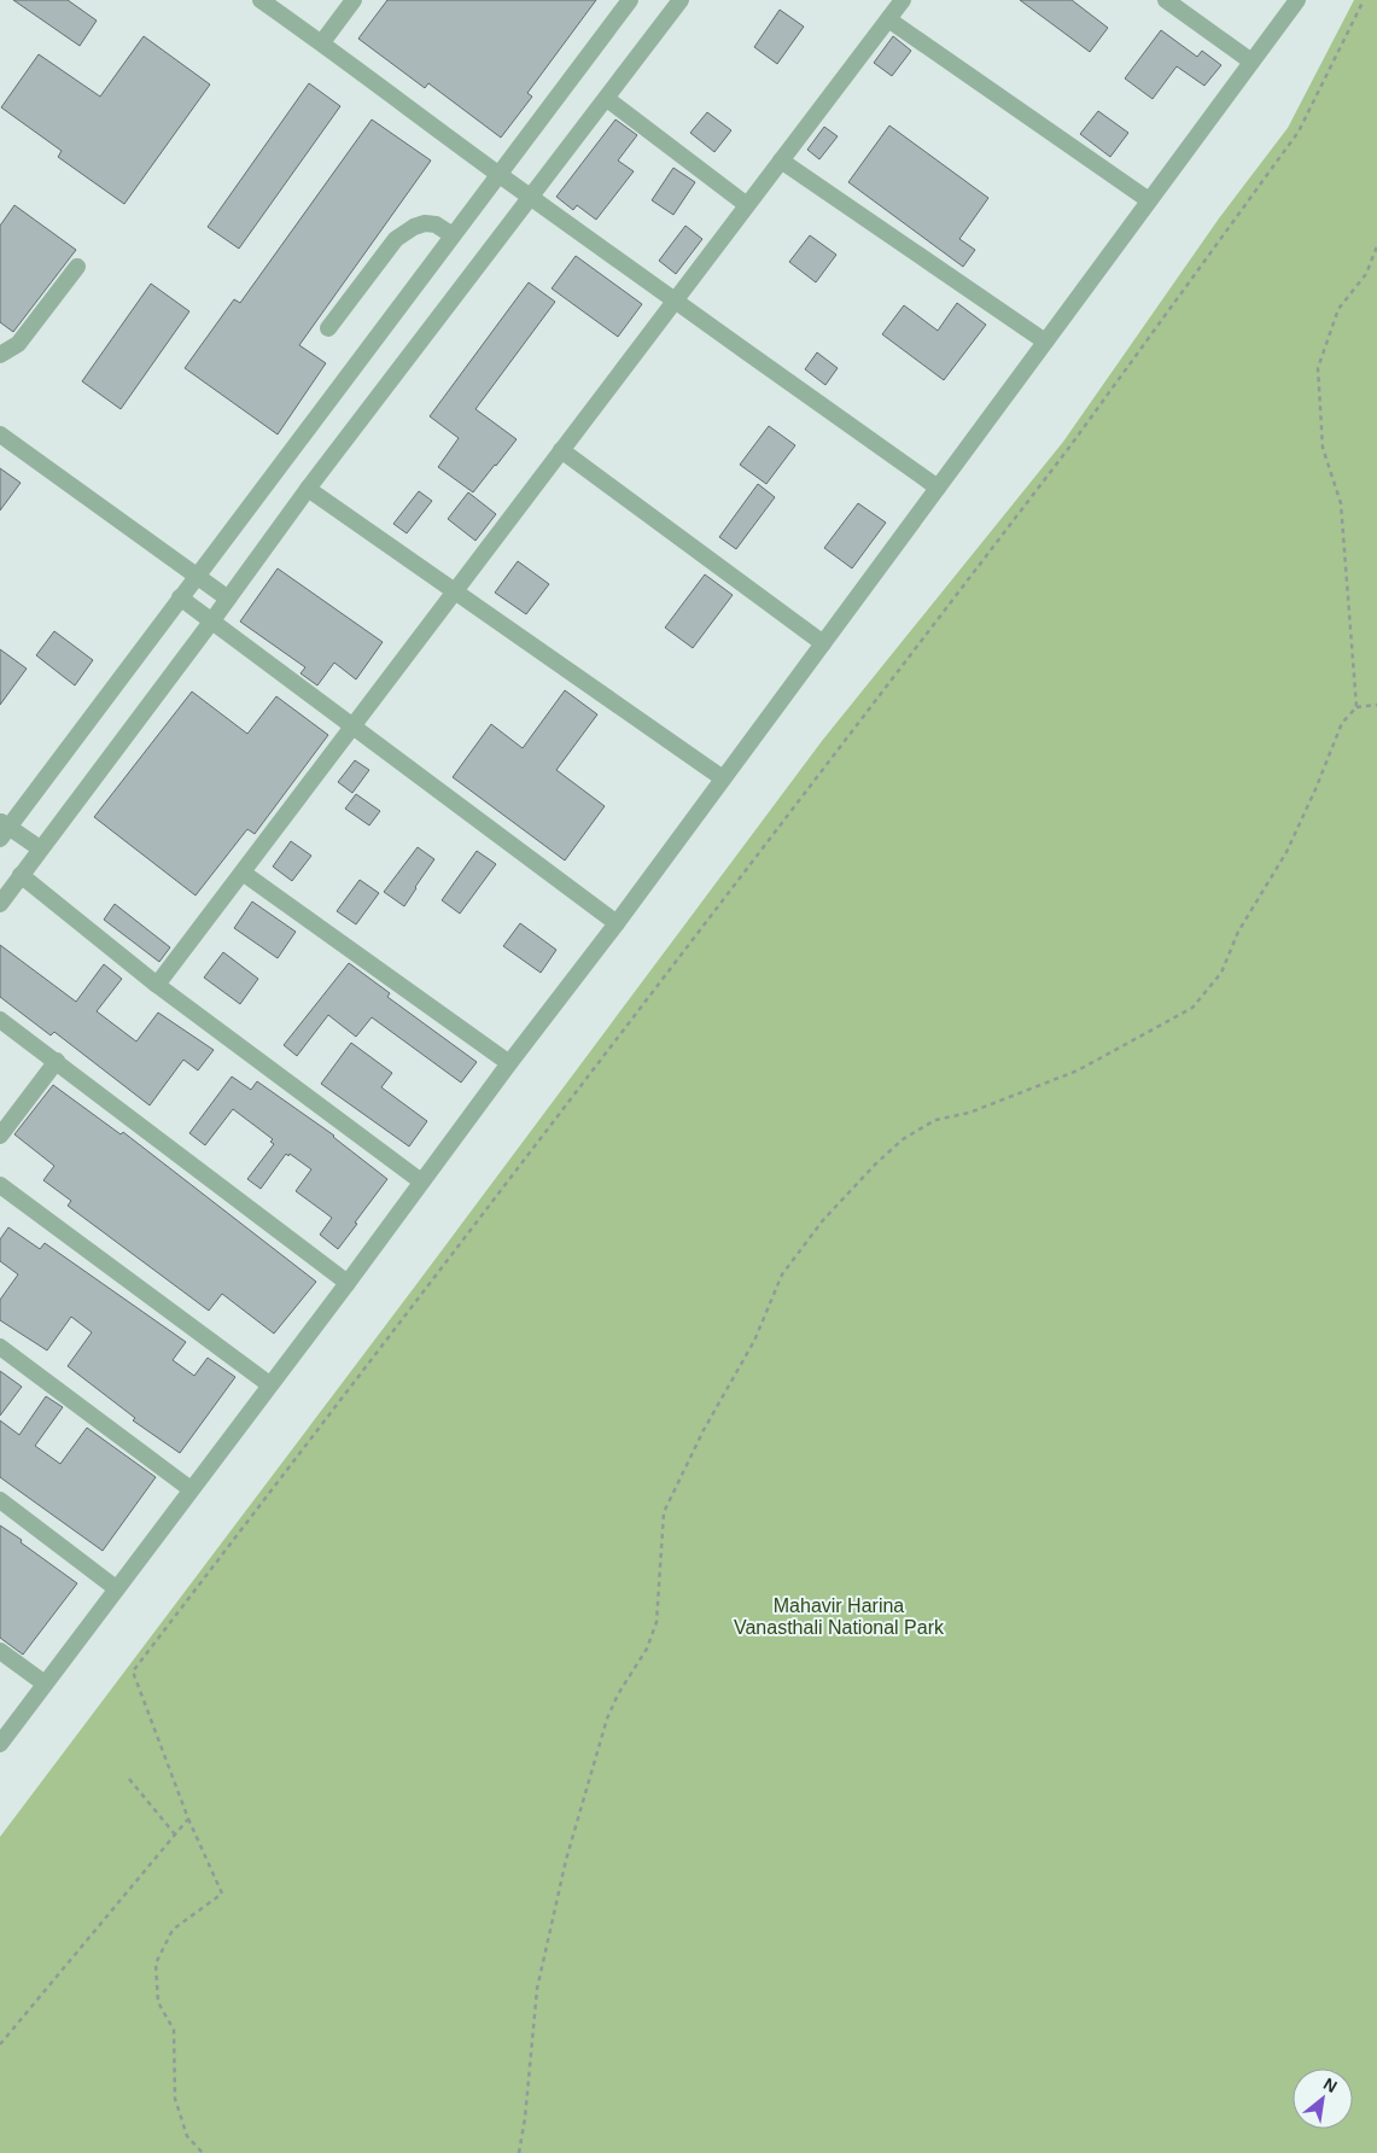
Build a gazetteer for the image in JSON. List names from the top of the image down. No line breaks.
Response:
{"parks":["Mahavir Harina Vanasthali National Park"],"north":"top right"}
